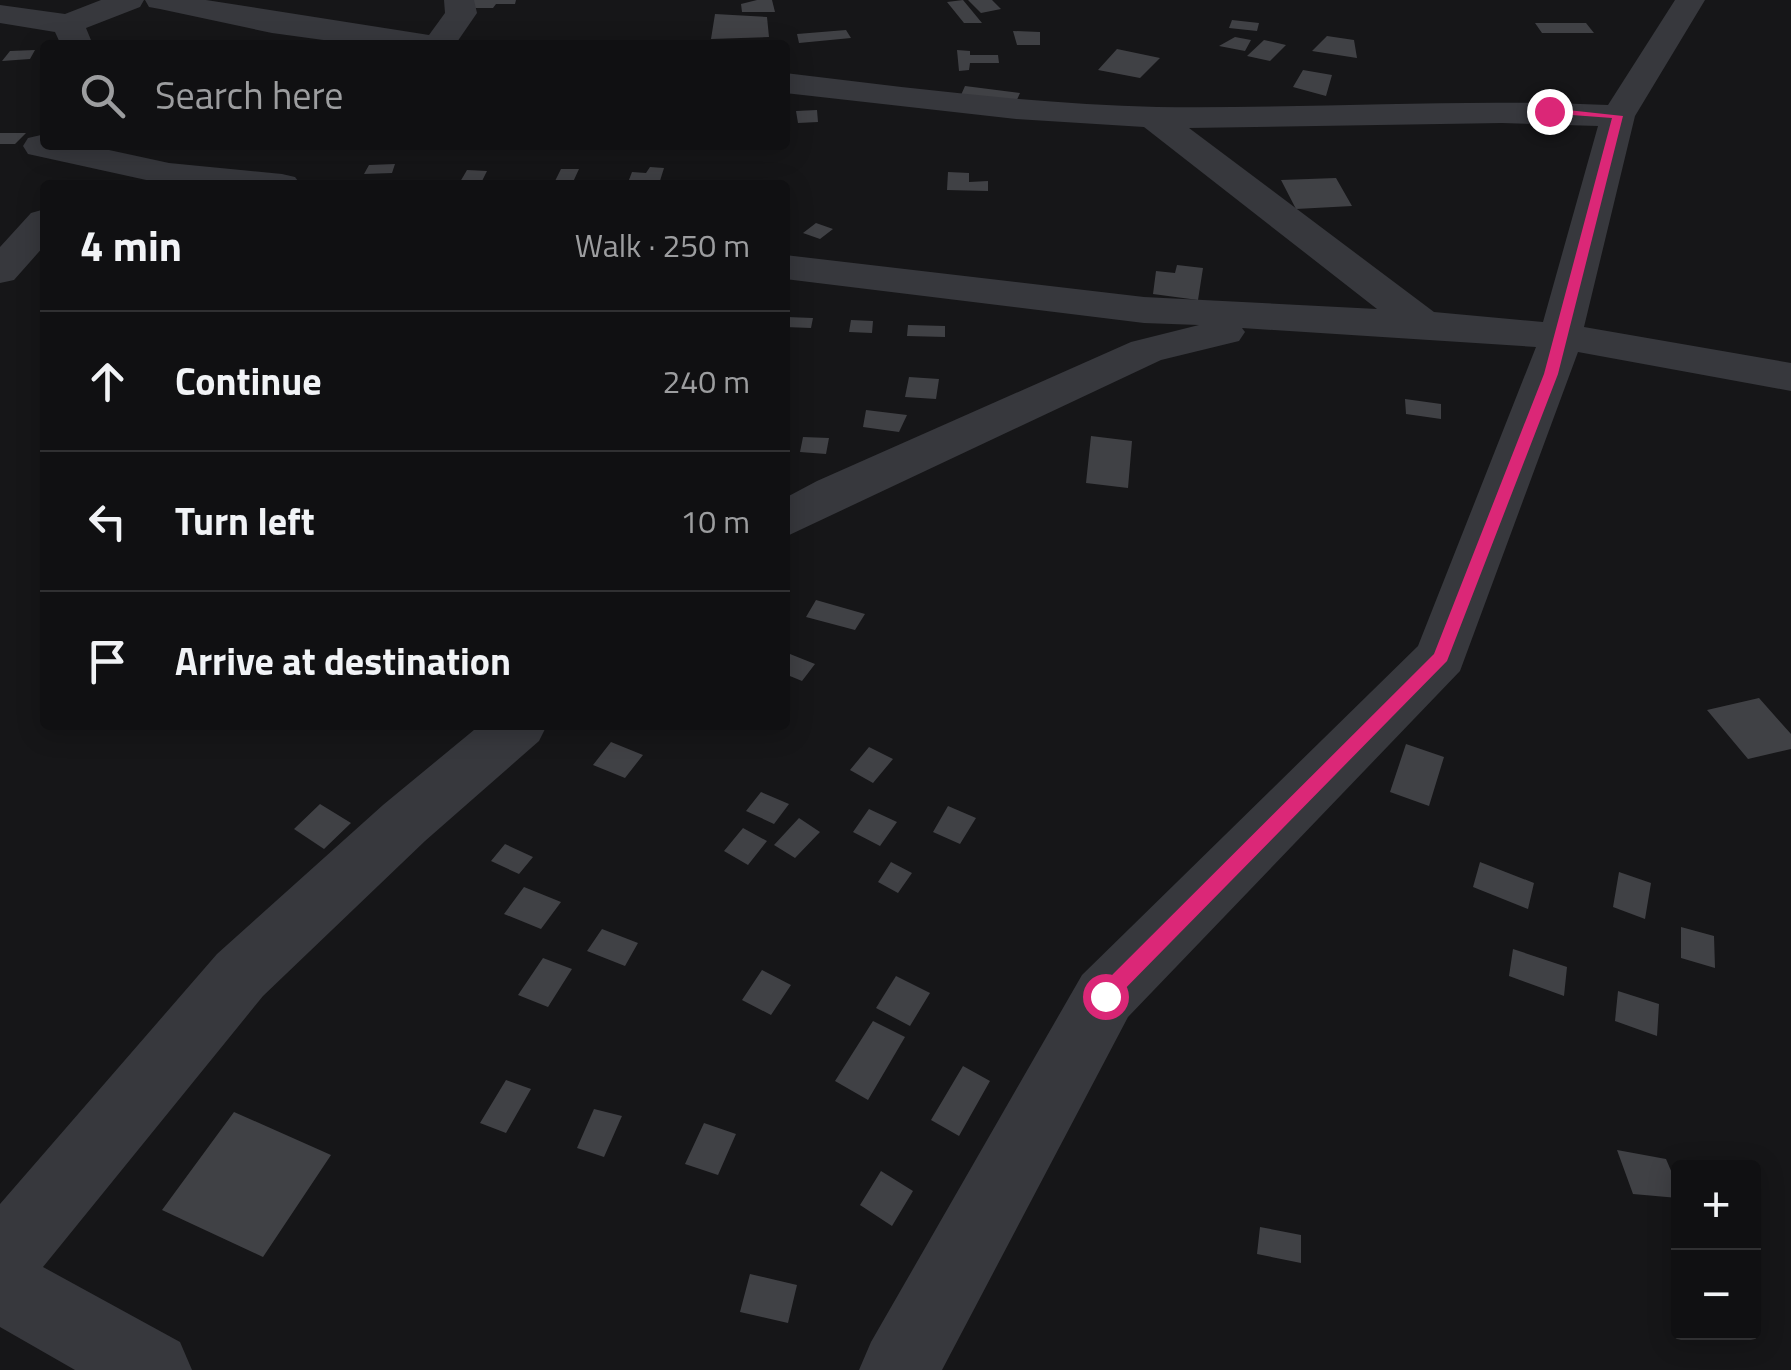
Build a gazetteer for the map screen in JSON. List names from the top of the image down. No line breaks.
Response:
{"page":{"search":"Search here","heading":["4 min","Walk · 250 m"],"list":[["Continue","240 m"],["Turn left","10 m"],"Arrive at destination"],"map_buttons":["+","−"]}}
